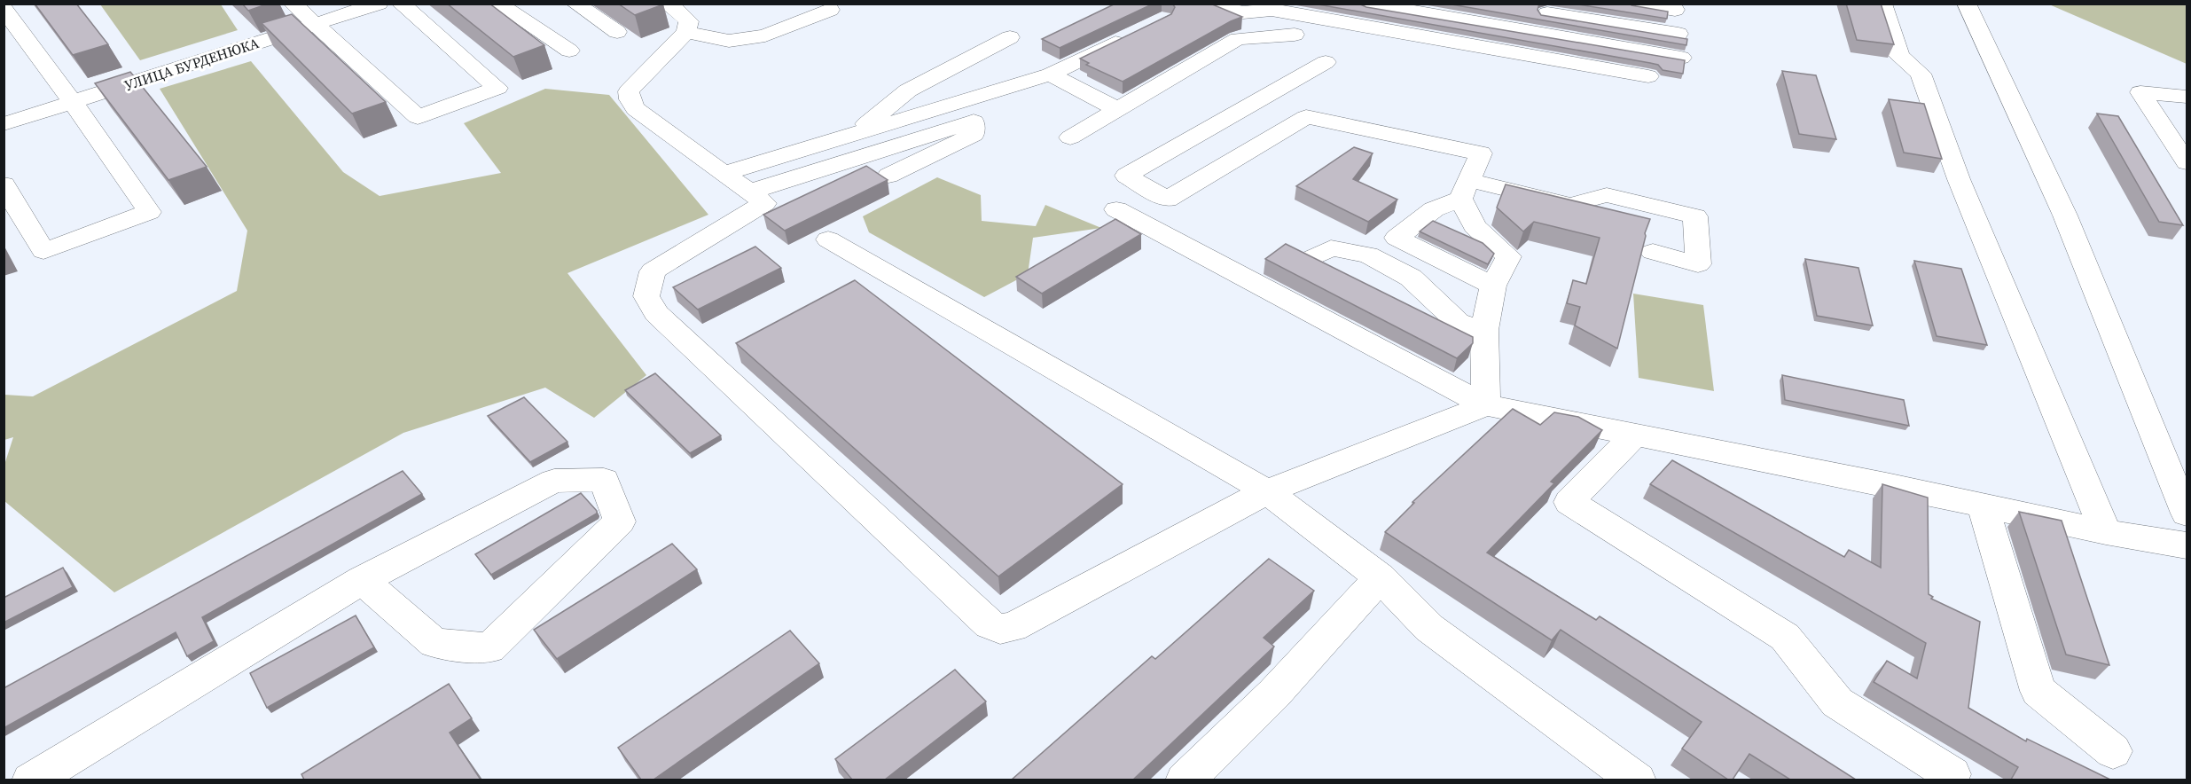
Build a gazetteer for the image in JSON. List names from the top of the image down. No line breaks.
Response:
{"streets":{"street":["УЛИЦА БУРДЕНЮКА"]}}
